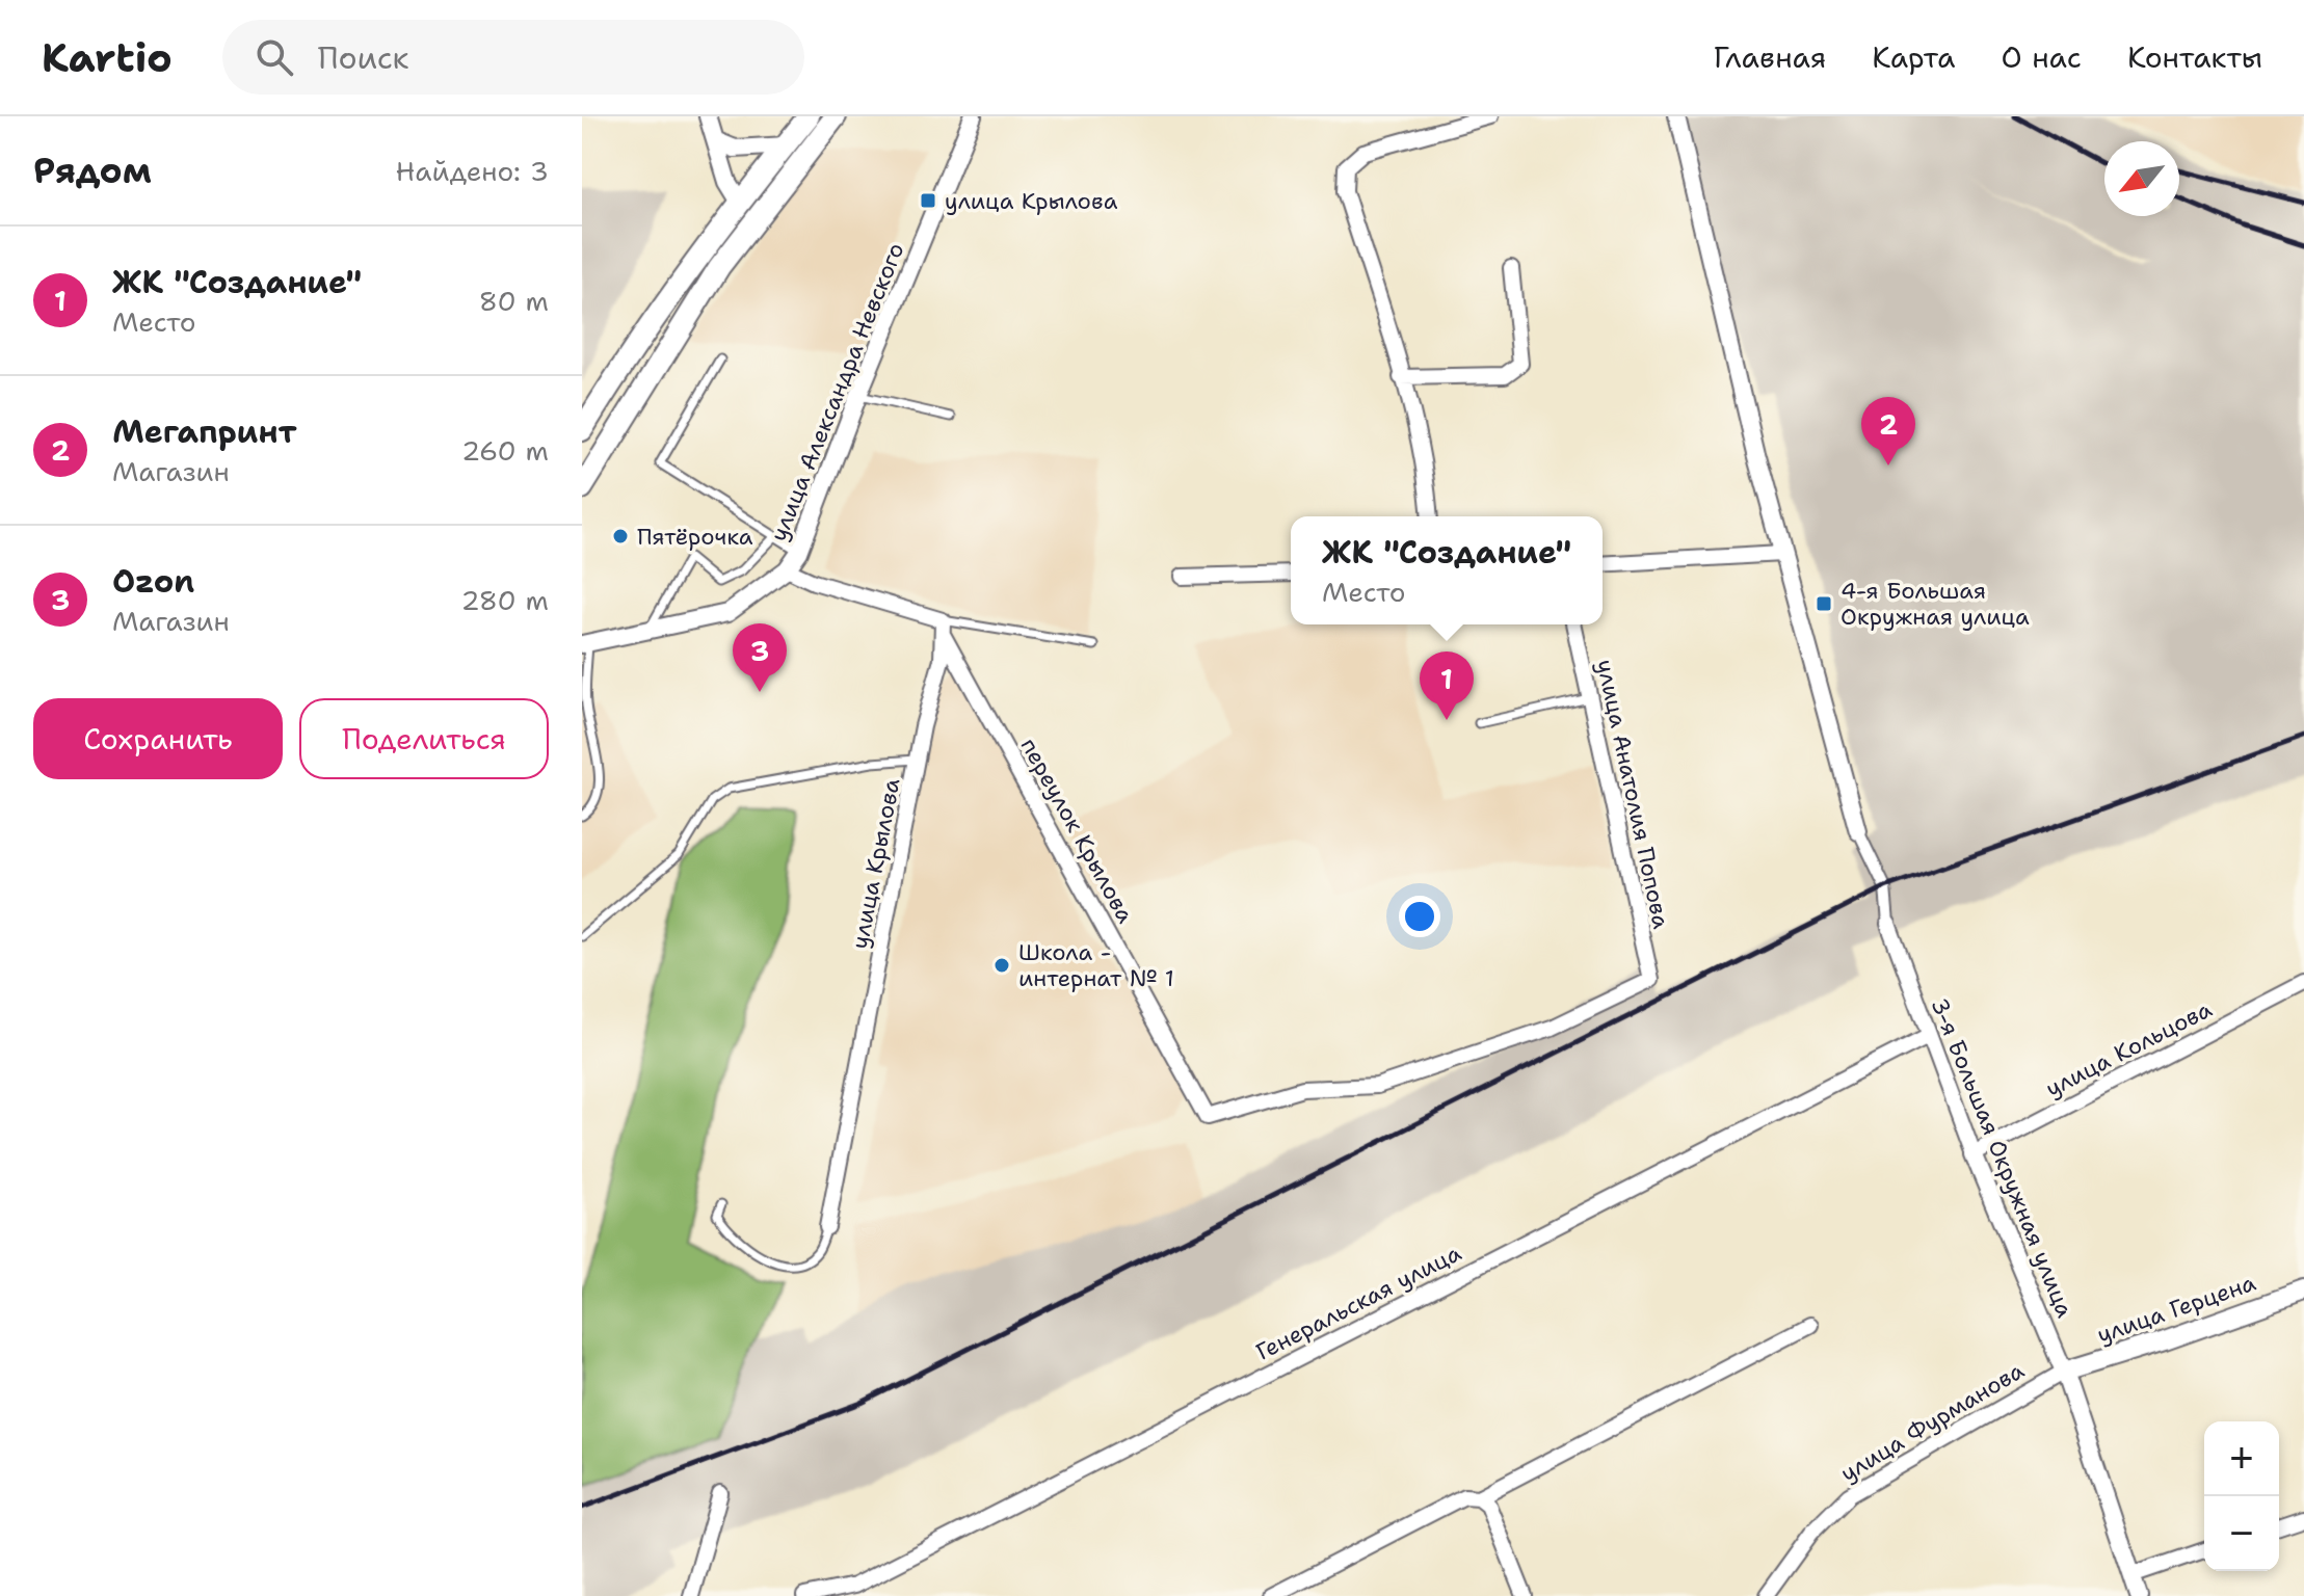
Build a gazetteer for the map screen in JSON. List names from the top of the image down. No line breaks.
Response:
{"streets":{"main road":["улица Герцена"],"street":["улица Александра Невского","улица Анатолия Попова","переулок Крылова","улица Крылова","улица Кольцова","3-я Большая Окружная улица","Генеральская улица","улица Фурманова"]},"crossings":[["улица Анатолия Попова","переулок Крылова"],["переулок Крылова","улица Крылова"],["улица Кольцова","3-я Большая Окружная улица"],["3-я Большая Окружная улица","Генеральская улица"],["3-я Большая Окружная улица","улица Герцена"],["3-я Большая Окружная улица","улица Фурманова"],["улица Герцена","улица Фурманова"]],"places":{"transit":["улица Крылова","4-я Большая Окружная улица"],"other":["Пятёрочка","Школа - интернат № 1"]},"north":"bottom left","page":{"header":"Kartio","search":"Поиск","nav":["Главная","Карта","О нас","Контакты"],"heading":["Рядом","Найдено: 3"],"list":[{"mark":"1","name":"ЖК \"Создание\"","note":"Место","value":"80 m"},{"mark":"2","name":"Мегапринт","note":"Магазин","value":"260 m"},{"mark":"3","name":"Ozon","note":"Магазин","value":"280 m"}],"pins":["2","3","1"],"popup":["ЖК \"Создание\"","Место"],"buttons":["Сохранить","Поделиться"],"map_buttons":["+","−"]}}
